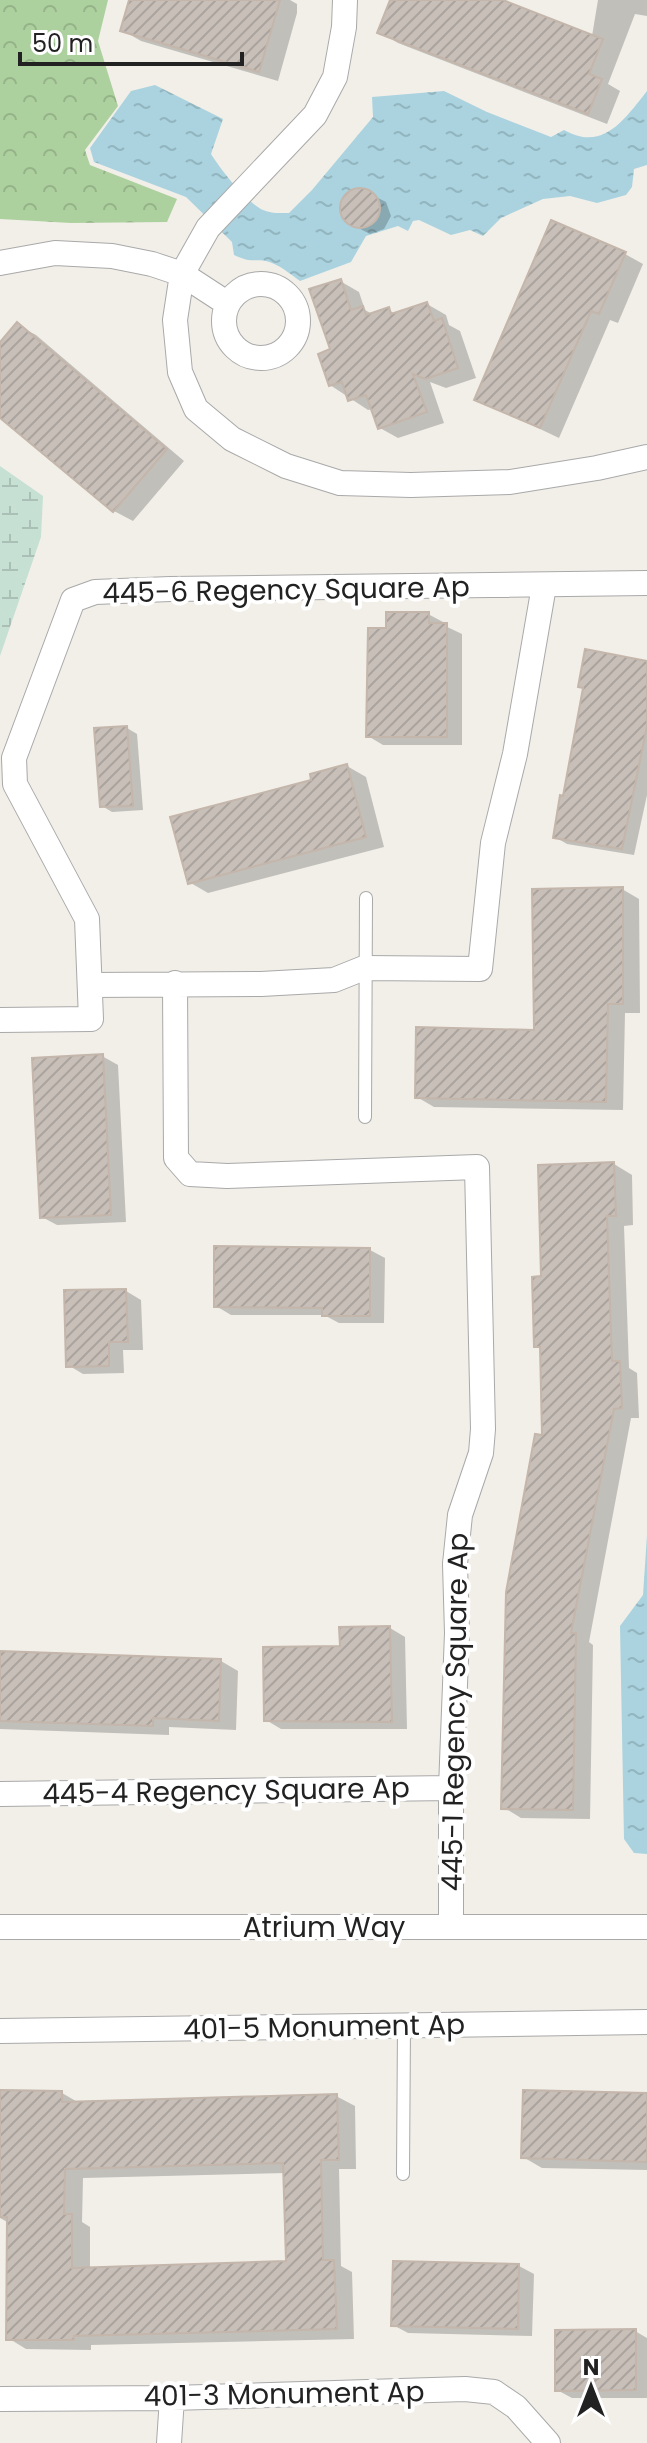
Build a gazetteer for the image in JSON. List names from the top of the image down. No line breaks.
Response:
{"streets":{"street":["445-6 Regency Square Ap","445-1 Regency Square Ap","445-4 Regency Square Ap","Atrium Way","401-5 Monument Ap","401-3 Monument Ap"]},"crossings":[["445-1 Regency Square Ap","445-4 Regency Square Ap"],["445-1 Regency Square Ap","Atrium Way"]],"scale_bar":"50 m","north":"top"}
